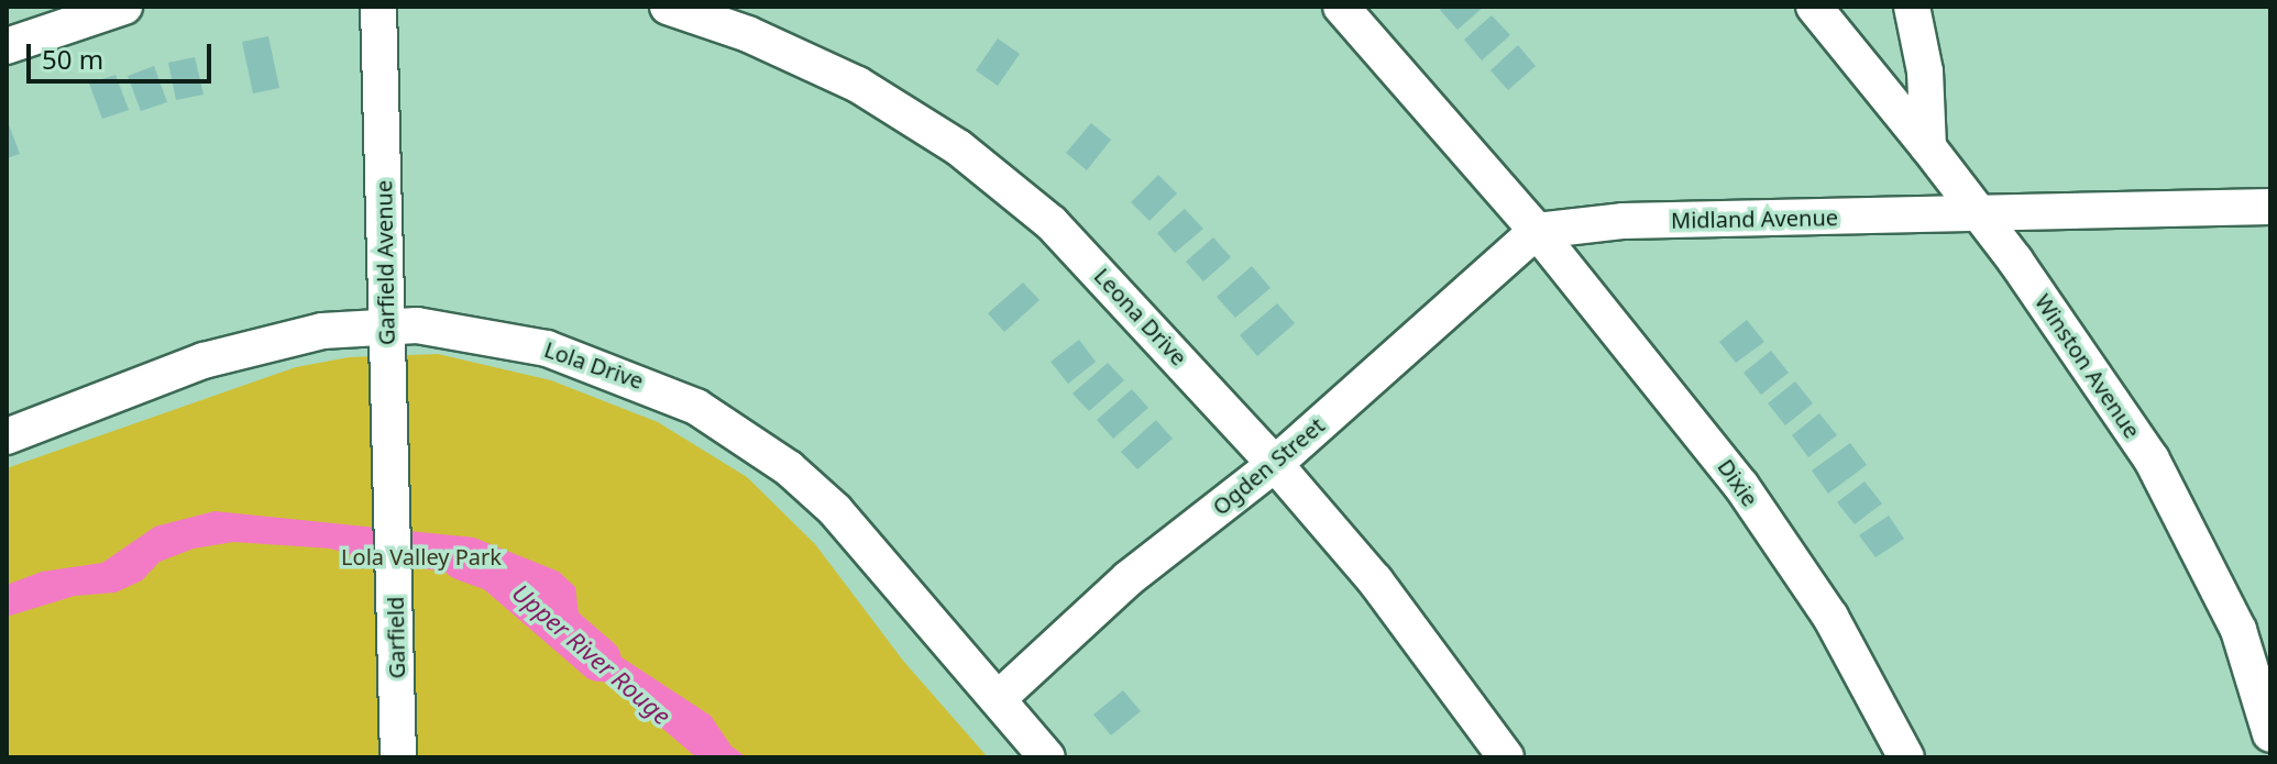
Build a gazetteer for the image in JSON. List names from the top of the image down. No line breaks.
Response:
{"streets":{"street":["Midland Avenue","Garfield Avenue","Leona Drive","Lola Drive","Winston Avenue","Ogden Street","Dixie","Garfield"]},"crossings":[["Midland Avenue","Winston Avenue"],["Midland Avenue","Ogden Street"],["Midland Avenue","Dixie"],["Garfield Avenue","Lola Drive"],["Garfield Avenue","Garfield"],["Leona Drive","Ogden Street"],["Lola Drive","Ogden Street"],["Ogden Street","Dixie"]],"water":["Upper River Rouge"],"parks":["Lola Valley Park"],"scale_bar":"50 m"}
